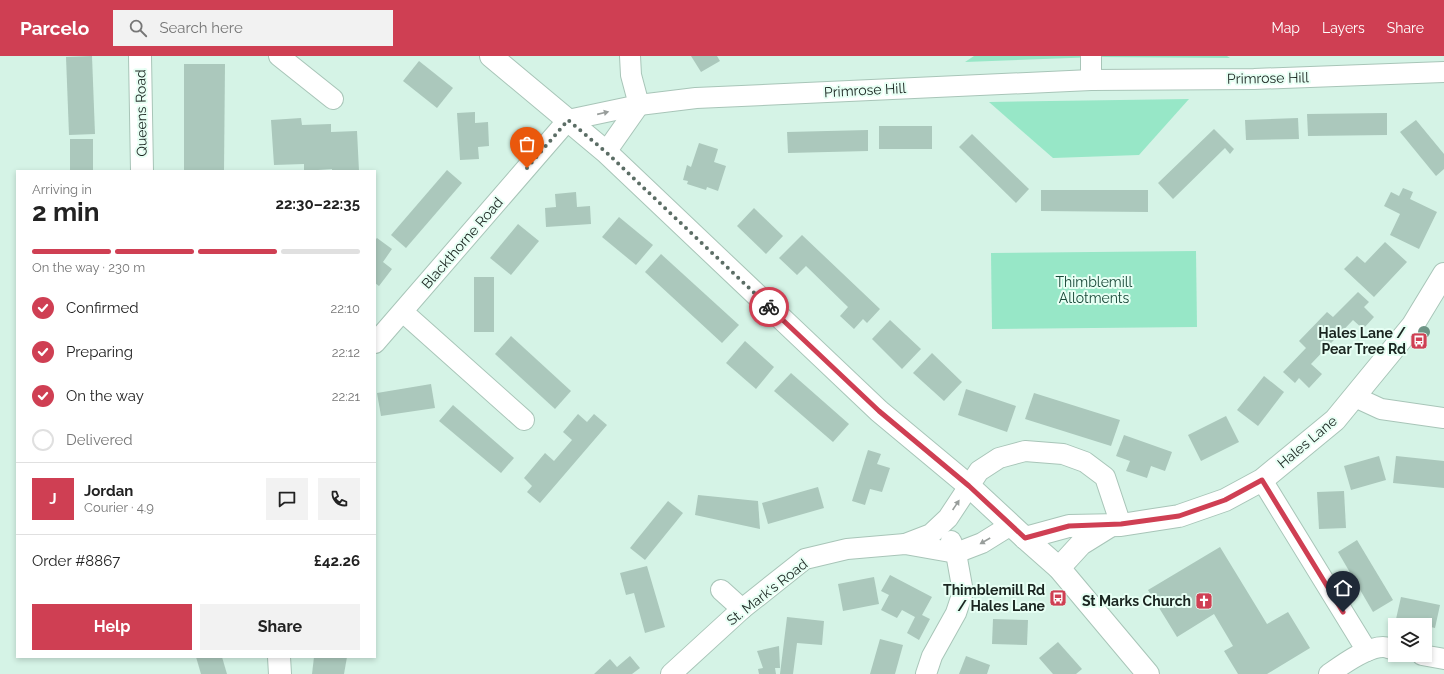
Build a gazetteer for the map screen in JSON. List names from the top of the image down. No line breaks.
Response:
{"streets":{"main road":["Queens Road","Hales Lane"],"street":["Primrose Hill","Blackthorne Road","St. Mark's Road"]},"crossings":[["Hales Lane","St. Mark's Road"]],"parks":["Thimblemill Allotments"],"places":{"bus stop":["Hales Lane / Pear Tree Rd","Thimblemill Rd / Hales Lane"],"church":["St Marks Church"]},"page":{"header":"Parcelo","search":"Search here","nav":["Map","Layers","Share"],"heading":["2 min","Arriving in","22:30–22:35"],"panel":["Jordan","Courier · 4.9","Order #8867","£42.26"],"bar":"On the way · 230 m","list":[["Confirmed","22:10"],["Preparing","22:12"],["On the way","22:21"],"Delivered"],"round":"J","buttons":["Help","Share"]}}
